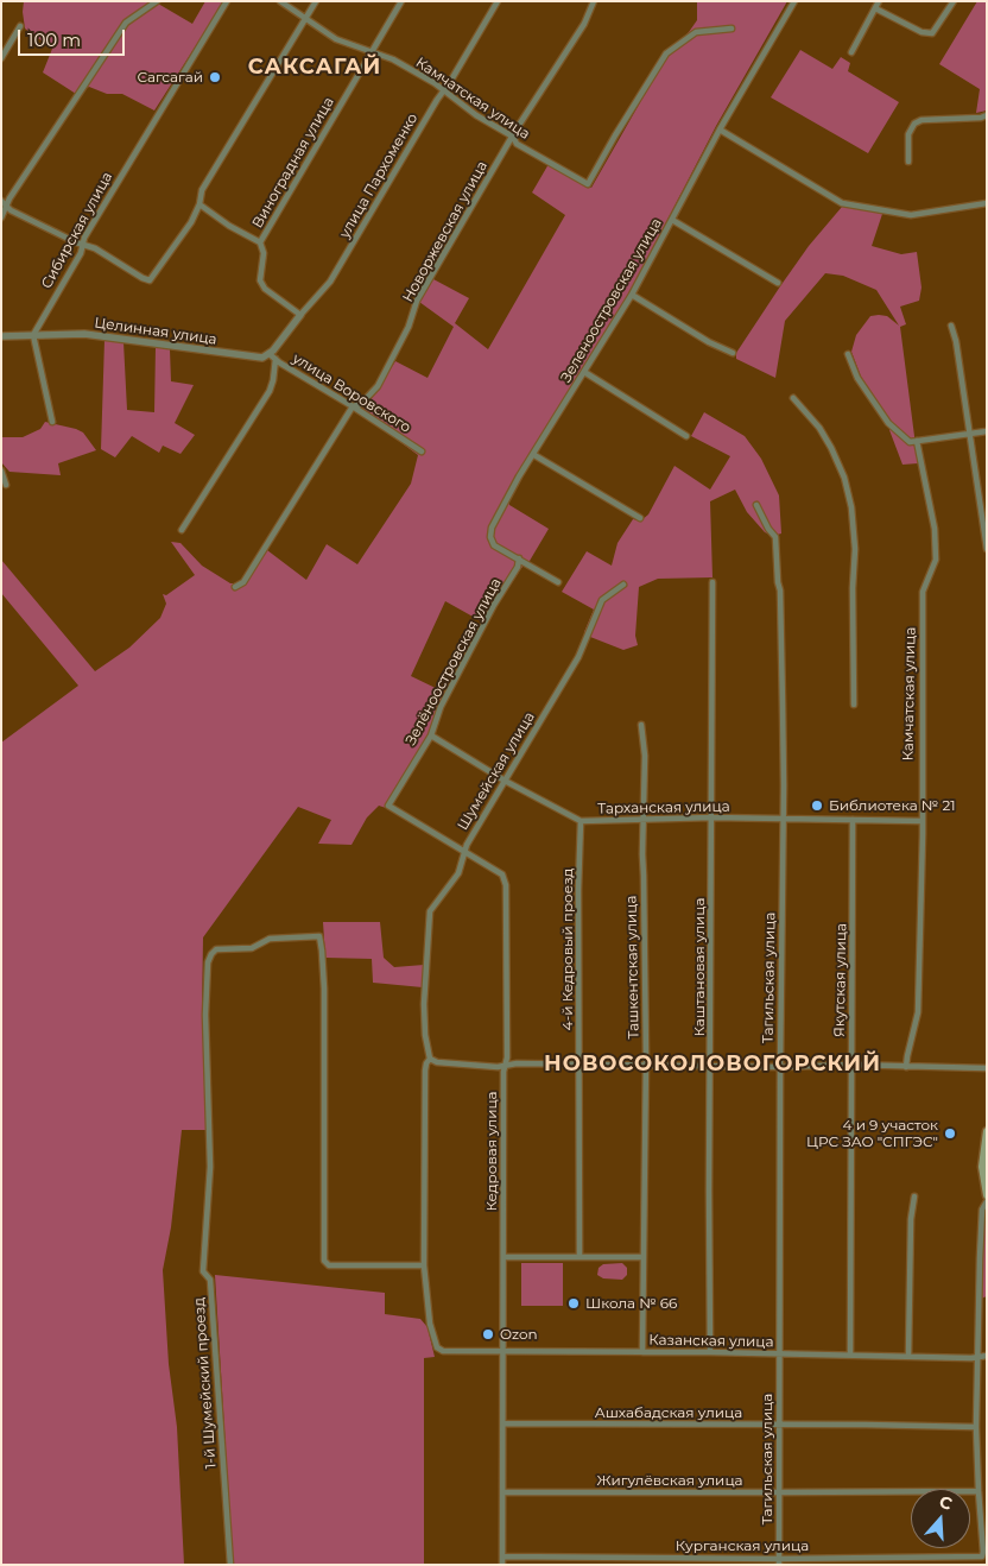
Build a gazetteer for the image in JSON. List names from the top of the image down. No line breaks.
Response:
{"streets":{"street":["Камчатская улица","Виноградная улица","улица Пархоменко","Сибирская улица","Новоржевская улица","Зеленоостровская улица","Целинная улица","улица Воровского","Зелёноостровская улица","Шумейская улица","Тарханская улица","4-й Кедровый проезд","Ташкентская улица","Каштановая улица","Тагильская улица","Якутская улица","Кедровая улица","Казанская улица","1-й Шумейский проезд","Ашхабадская улица","Жигулёвская улица","Курганская улица"]},"crossings":[["Камчатская улица","Виноградная улица"],["Камчатская улица","улица Пархоменко"],["Камчатская улица","Новоржевская улица"],["Камчатская улица","Тарханская улица"],["улица Пархоменко","Целинная улица"],["улица Пархоменко","улица Воровского"],["Сибирская улица","Целинная улица"],["Новоржевская улица","улица Воровского"],["Зеленоостровская улица","Зелёноостровская улица"],["Целинная улица","улица Воровского"],["Зелёноостровская улица","Тарханская улица"],["Зелёноостровская улица","Кедровая улица"],["Шумейская улица","Тарханская улица"],["Шумейская улица","Кедровая улица"],["Шумейская улица","Казанская улица"],["Шумейская улица","1-й Шумейский проезд"],["Тарханская улица","4-й Кедровый проезд"],["Тарханская улица","Ташкентская улица"],["Тарханская улица","Каштановая улица"],["Тарханская улица","Тагильская улица"],["Тарханская улица","Якутская улица"],["Ташкентская улица","Казанская улица"],["Каштановая улица","Казанская улица"],["Тагильская улица","Казанская улица"],["Тагильская улица","Ашхабадская улица"],["Тагильская улица","Жигулёвская улица"],["Тагильская улица","Курганская улица"],["Якутская улица","Казанская улица"],["Кедровая улица","Казанская улица"],["Кедровая улица","Ашхабадская улица"],["Кедровая улица","Жигулёвская улица"],["Кедровая улица","Курганская улица"],["Жигулёвская улица","Курганская улица"]],"districts":["САКСАГАЙ","НОВОСОКОЛОВОГОРСКИЙ"],"places":["Сагсагай","Библиотека № 21","4 и 9 участок ЦРС ЗАО \"СПГЭС\"","Школа № 66","Ozon"],"scale_bar":"100 m","north":"top"}
